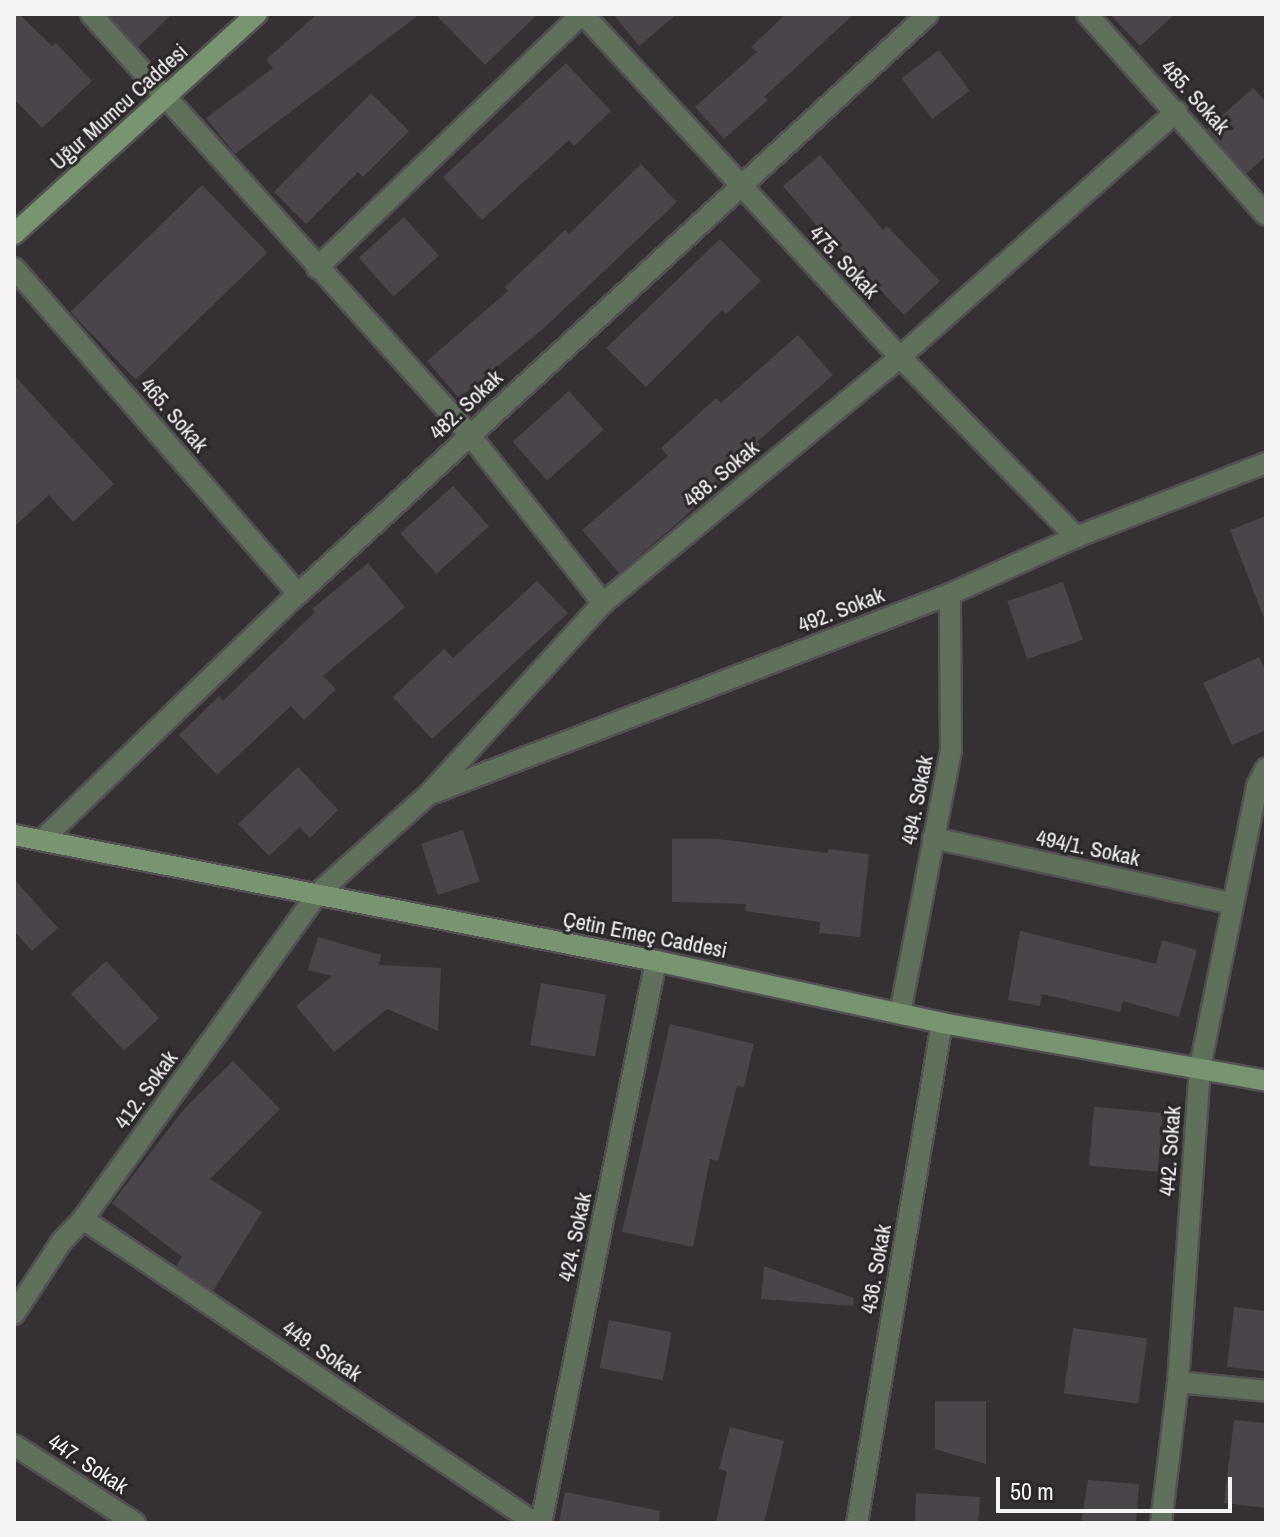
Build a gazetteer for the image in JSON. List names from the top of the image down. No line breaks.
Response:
{"streets":{"street":["485. Sokak","Uğur Mumcu Caddesi","475. Sokak","482. Sokak","465. Sokak","488. Sokak","492. Sokak","494. Sokak","494/1. Sokak","Çetin Emeç Caddesi","412. Sokak","442. Sokak","424. Sokak","436. Sokak","449. Sokak","447. Sokak"]},"crossings":[["485. Sokak","488. Sokak"],["475. Sokak","482. Sokak"],["475. Sokak","488. Sokak"],["475. Sokak","492. Sokak"],["482. Sokak","465. Sokak"],["482. Sokak","Çetin Emeç Caddesi"],["488. Sokak","492. Sokak"],["488. Sokak","Çetin Emeç Caddesi"],["488. Sokak","412. Sokak"],["492. Sokak","494. Sokak"],["494. Sokak","494/1. Sokak"],["494. Sokak","Çetin Emeç Caddesi"],["494/1. Sokak","442. Sokak"],["Çetin Emeç Caddesi","412. Sokak"],["Çetin Emeç Caddesi","442. Sokak"],["Çetin Emeç Caddesi","424. Sokak"],["Çetin Emeç Caddesi","436. Sokak"],["412. Sokak","449. Sokak"]],"scale_bar":"50 m"}
